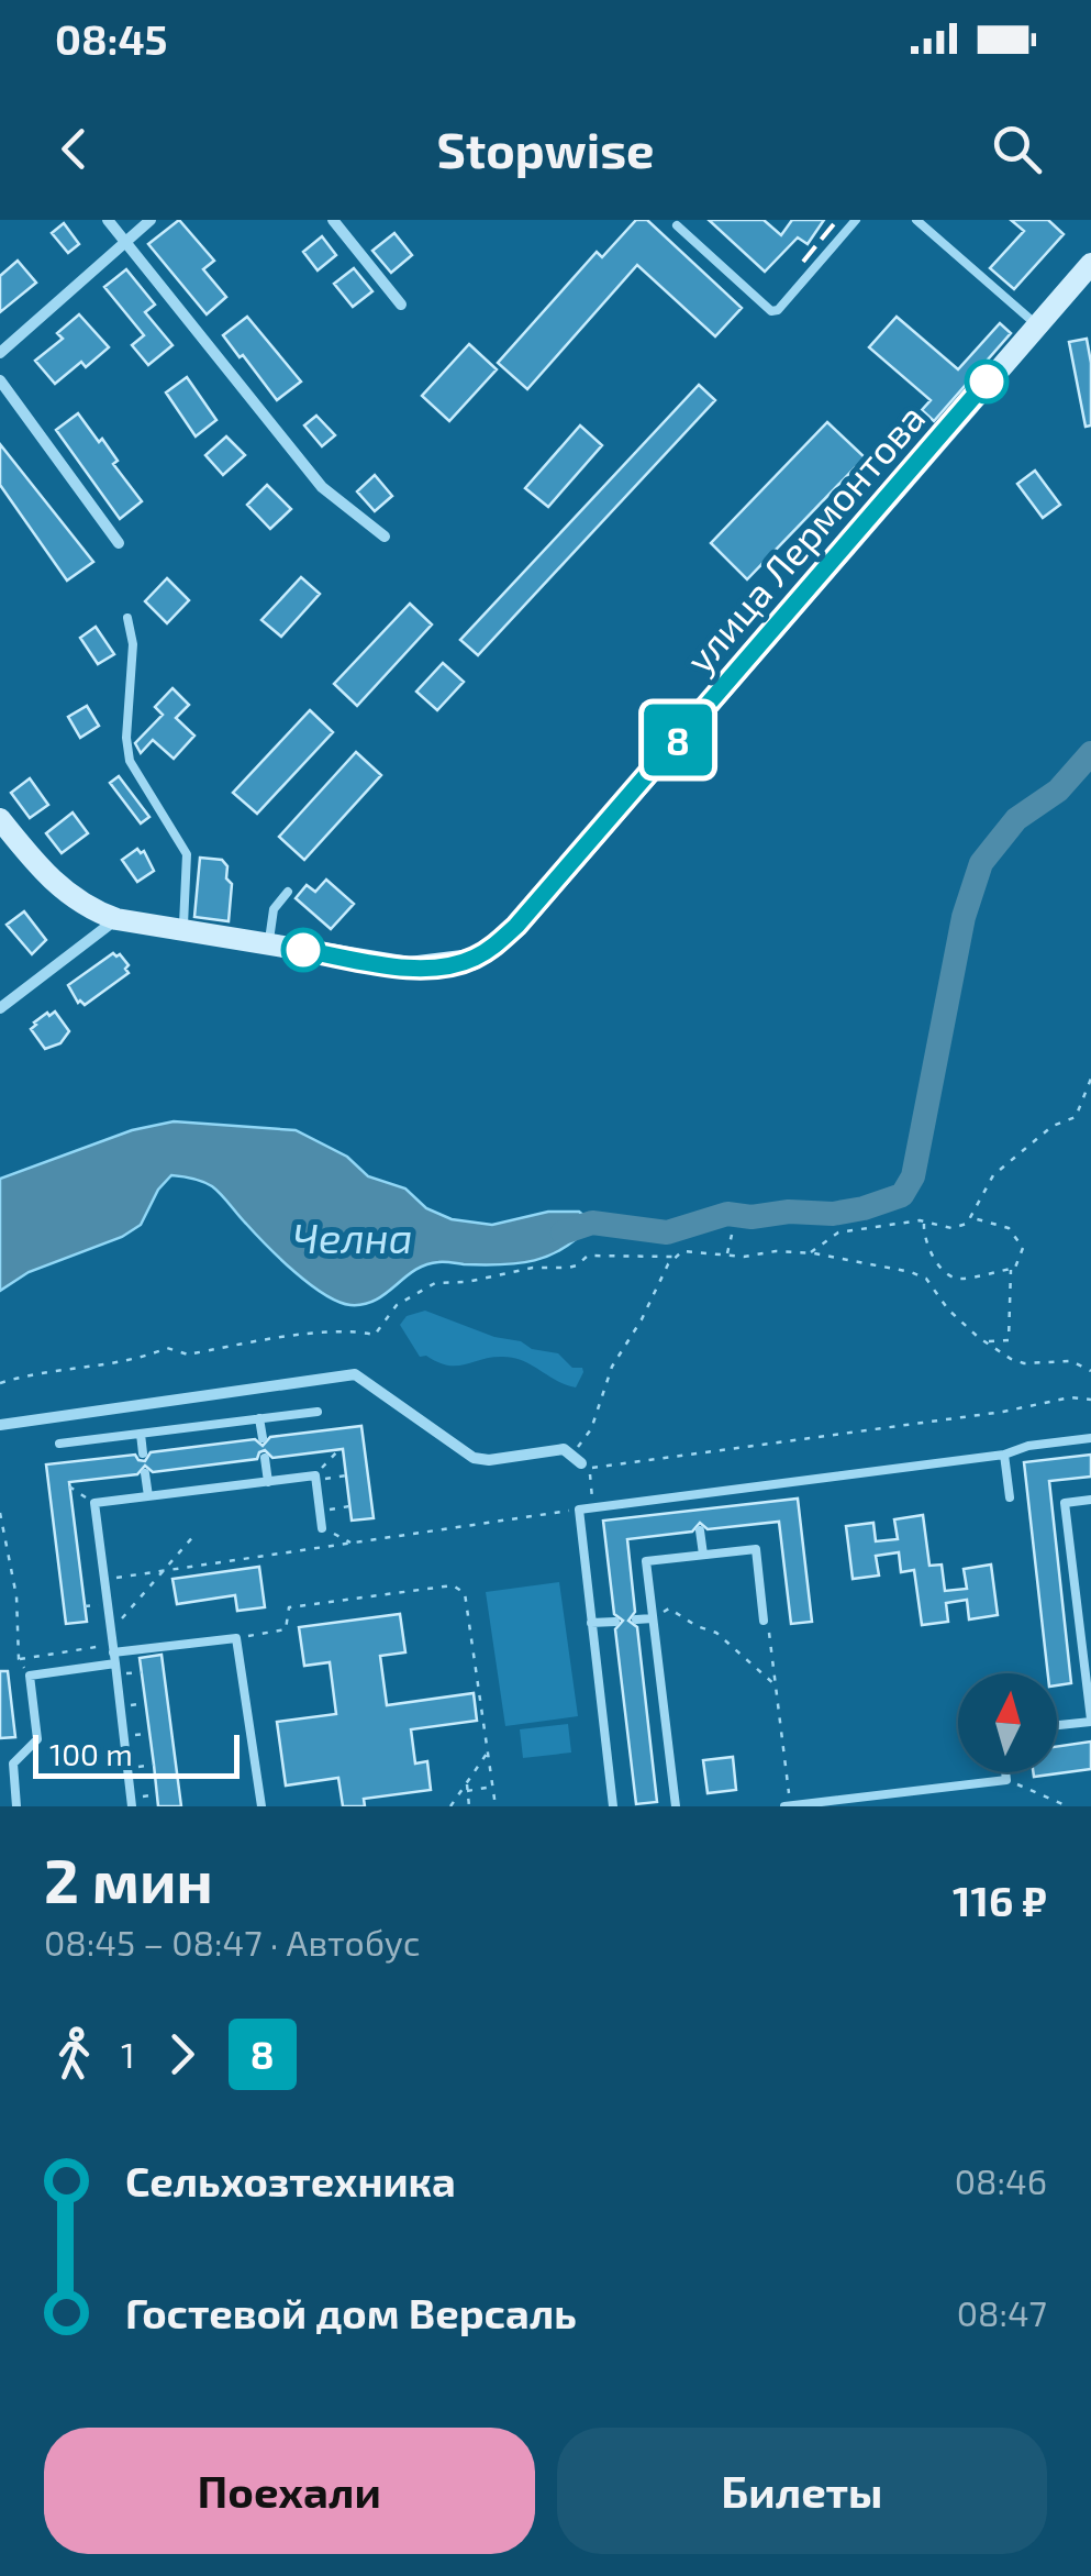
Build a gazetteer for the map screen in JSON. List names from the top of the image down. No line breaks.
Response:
{"streets":{"street":["улица Лермонтова"]},"water":["Челна"],"lines":["bus line 8"],"scale_bar":"100 m","north":"top","page":{"status":"08:45","header":"Stopwise","on_map":"8","scale":"100 m","heading":["2 мин","08:45 – 08:47 · Автобус","116 ₽"],"legs":["1","8"],"list":[{"name":"Сельхозтехника","value":"08:46"},{"name":"Гостевой дом Версаль","value":"08:47"}],"buttons":["Поехали","Билеты"]}}
